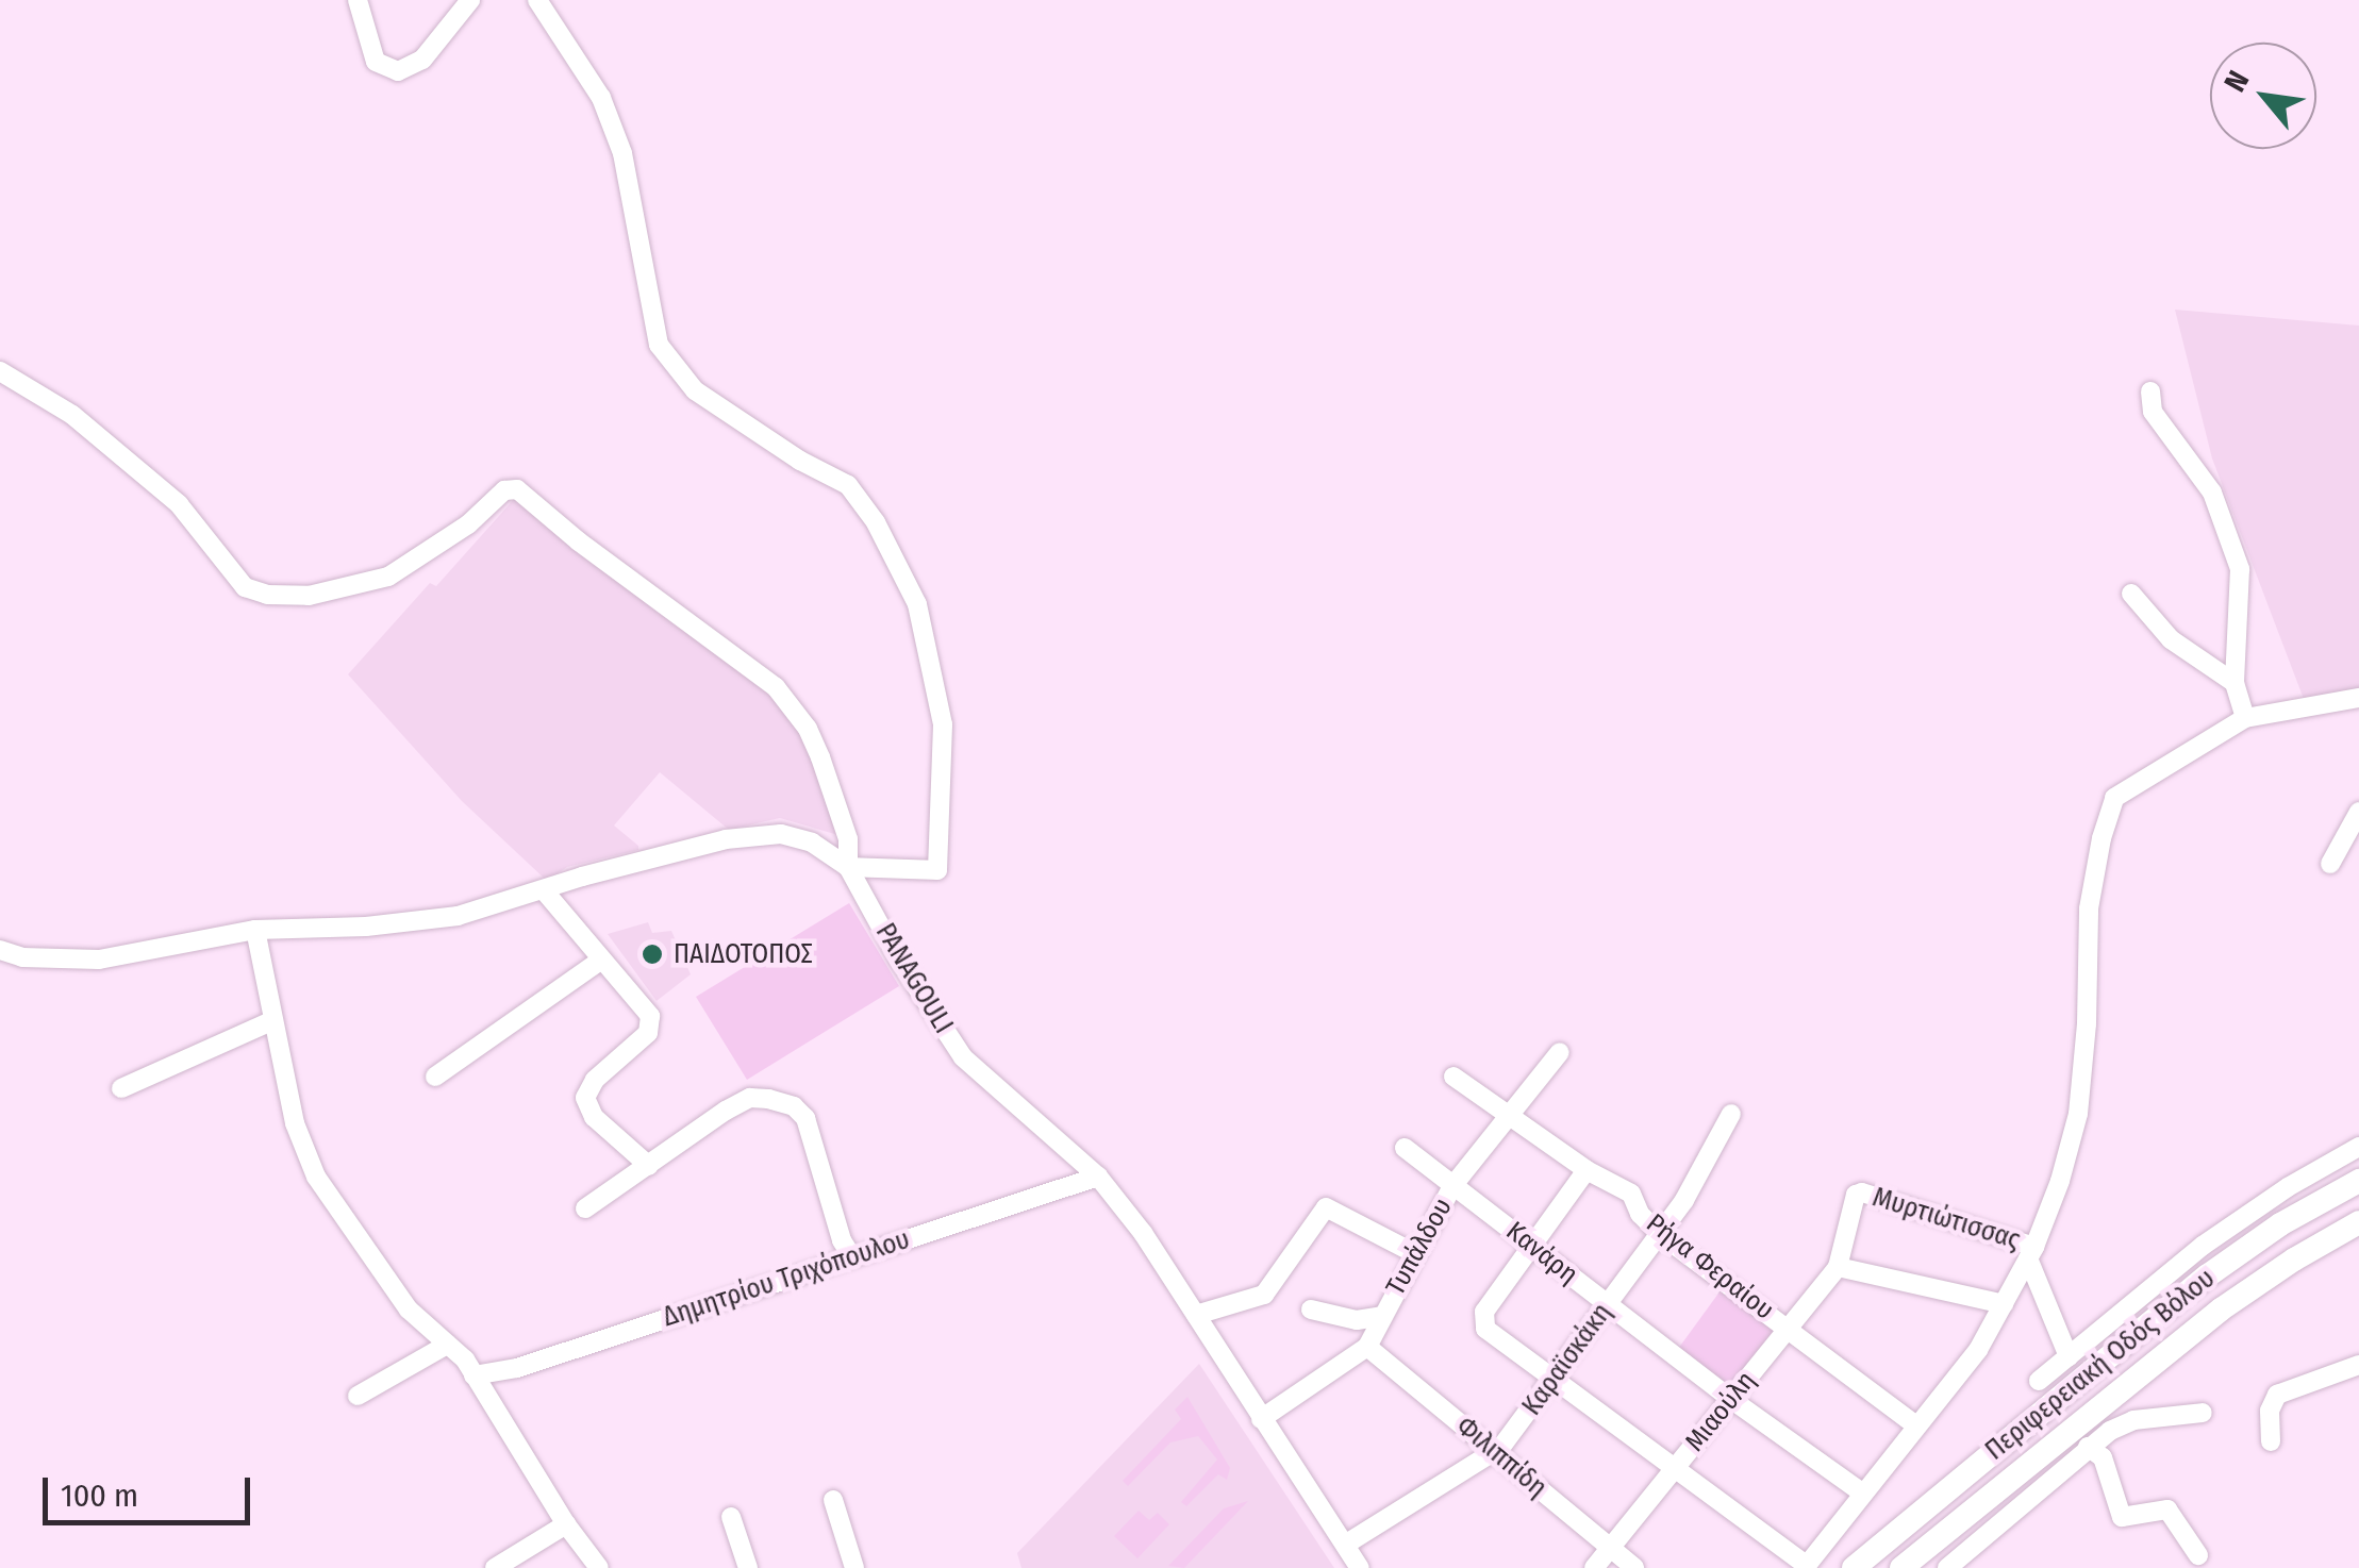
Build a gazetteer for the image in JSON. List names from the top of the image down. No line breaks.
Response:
{"streets":{"main road":["Περιφερειακή Οδός Βόλου"],"street":["PANAGOULI","Μυρτιώτισσας","Τυπάλδου","Κανάρη","Ρήγα Φεραίου","Δημητρίου Τριχόπουλου","Καραϊσκάκη","Μιαούλη","Φιλιππίδη"]},"crossings":[["PANAGOULI","Δημητρίου Τριχόπουλου"],["PANAGOULI","Καραϊσκάκη"],["Μυρτιώτισσας","Μιαούλη"],["Τυπάλδου","Κανάρη"],["Τυπάλδου","Ρήγα Φεραίου"],["Τυπάλδου","Φιλιππίδη"],["Κανάρη","Καραϊσκάκη"],["Κανάρη","Μιαούλη"],["Ρήγα Φεραίου","Καραϊσκάκη"],["Ρήγα Φεραίου","Μιαούλη"],["Καραϊσκάκη","Φιλιππίδη"],["Μιαούλη","Φιλιππίδη"]],"places":["ΠΑΙΔΟΤΟΠΟΣ"],"scale_bar":"100 m","north":"top left"}
